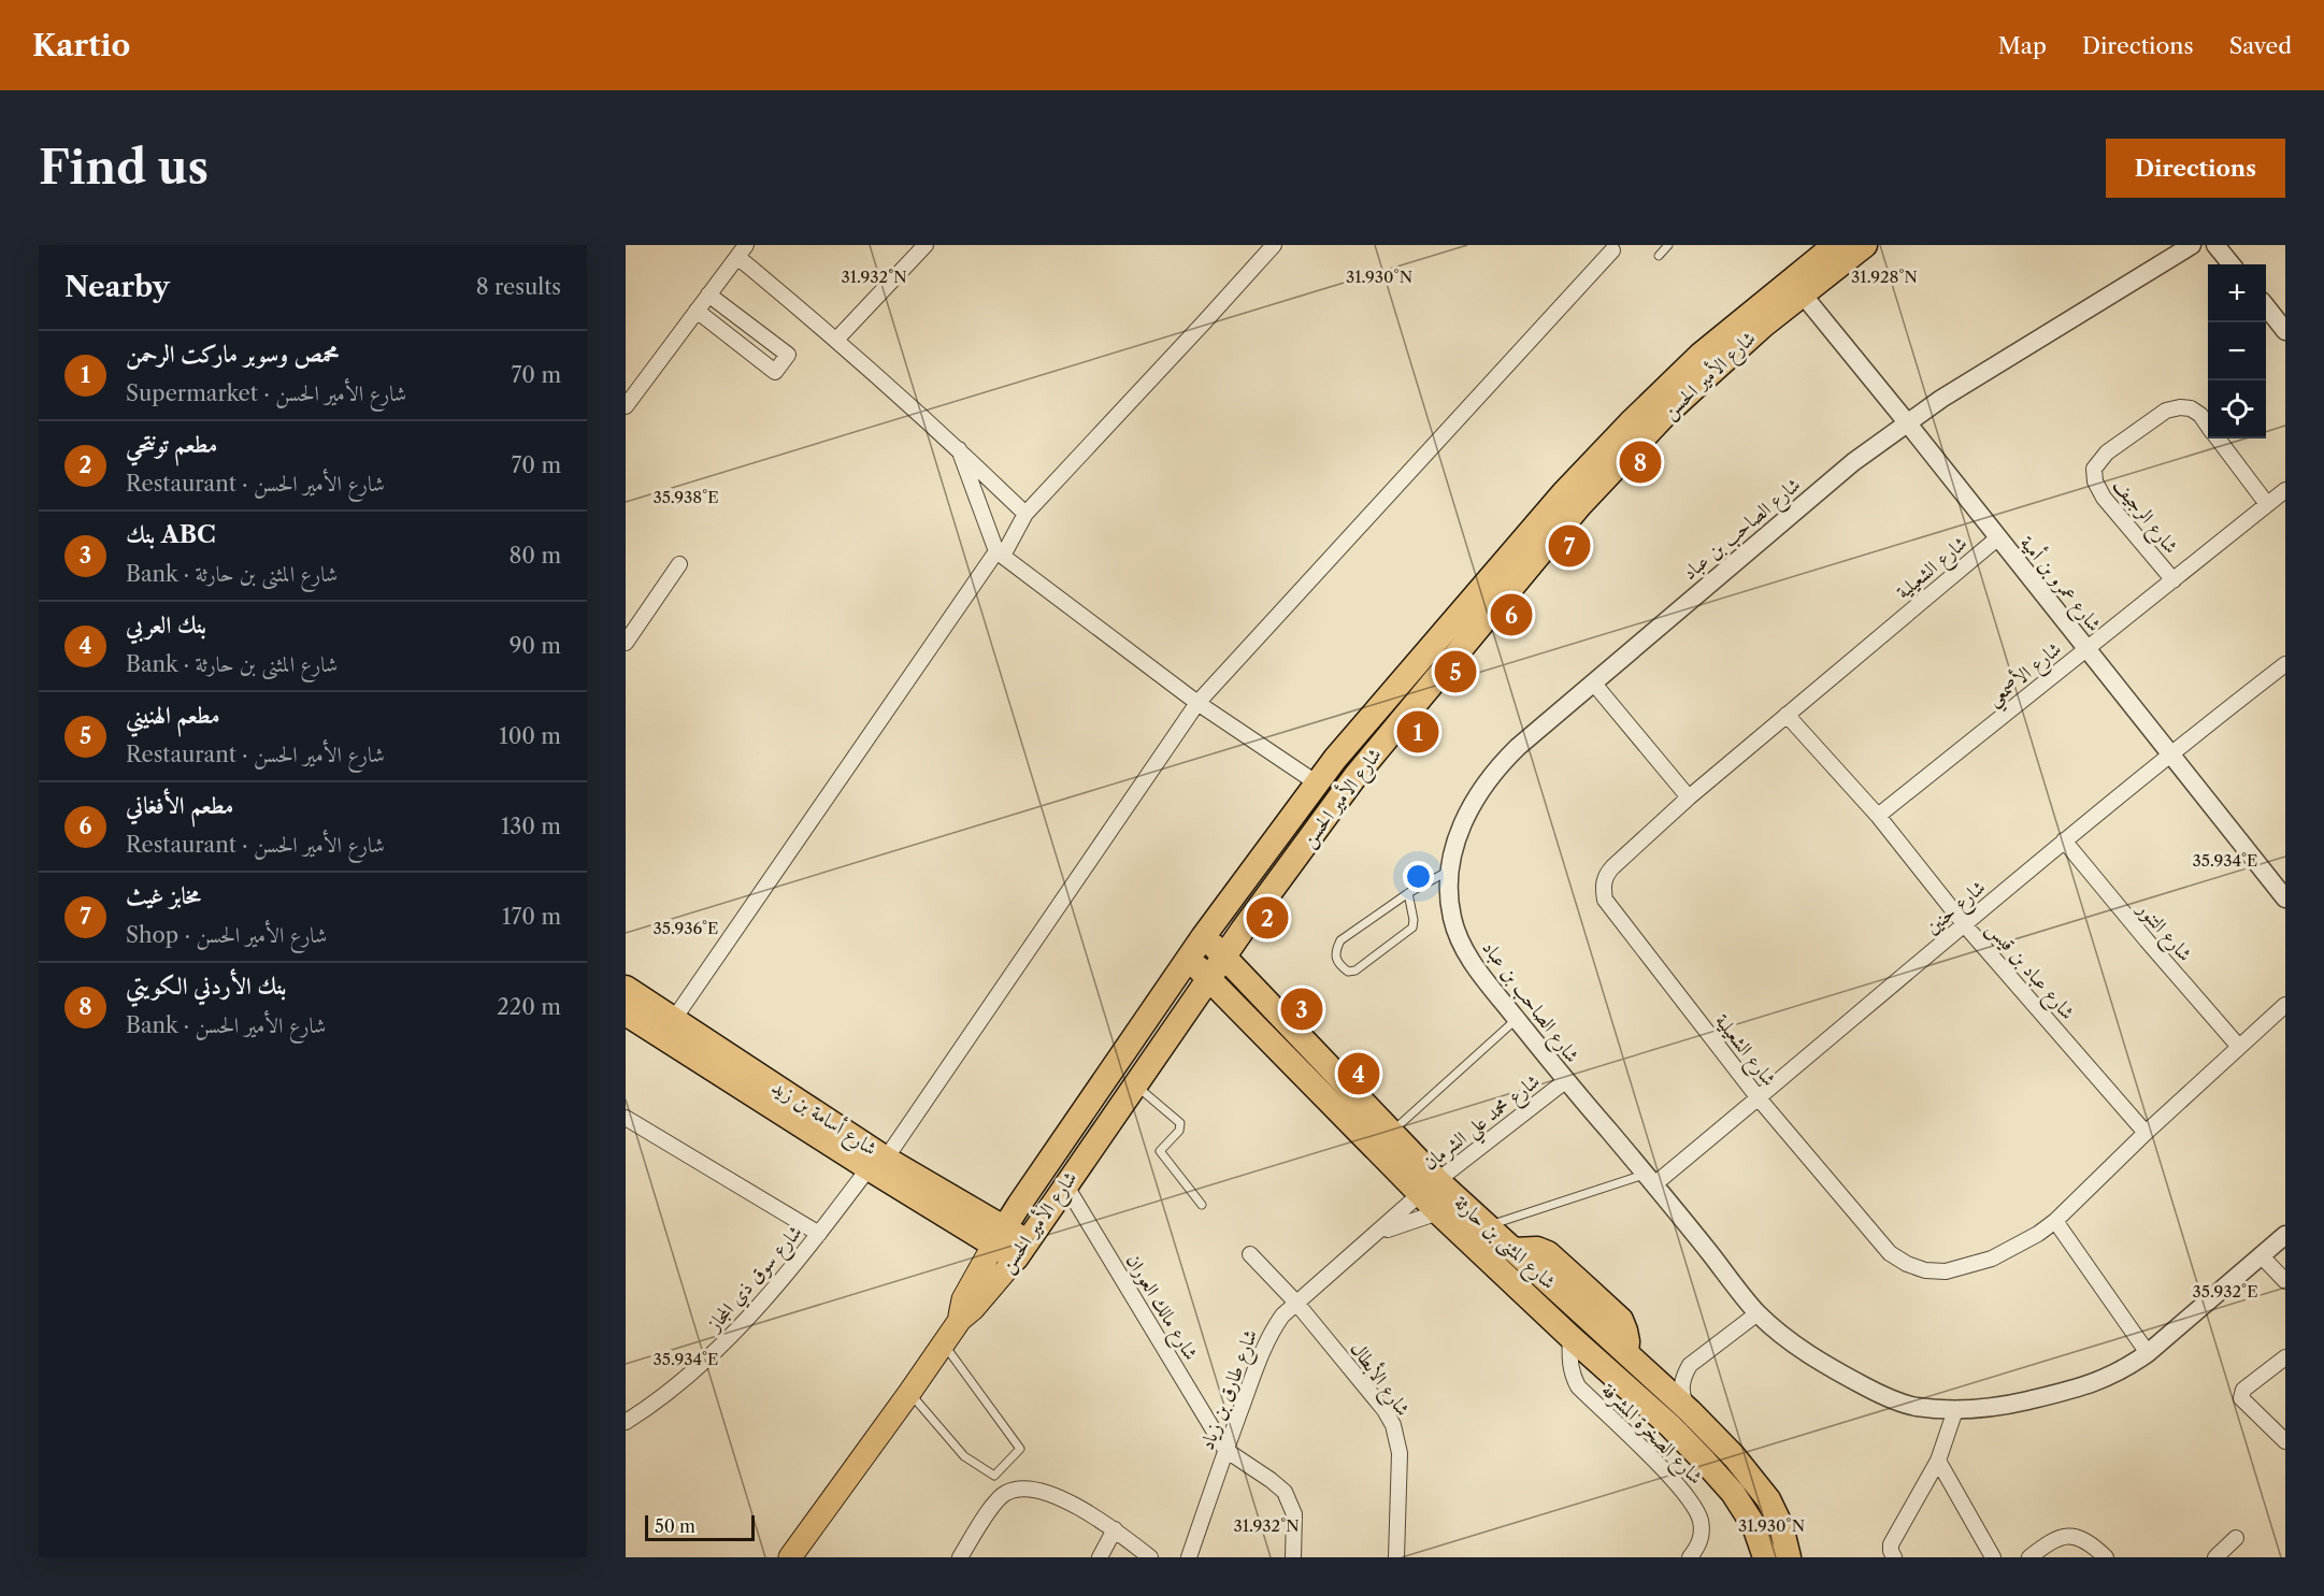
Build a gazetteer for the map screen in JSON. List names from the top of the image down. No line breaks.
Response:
{"streets":{"highway":["شارع الأمير الحسن","شارع أسامة بن زيد","شارع المثنى بن حارثة"],"street":["شارع الرجيف","شارع الصاحب بن عباد","شارع الشعيلية","شارع عمرو بن أمية","شارع الأصمعي","شارع حنين","شارع التنور","شارع عباد بن قيس","شارع محمد علي الشرمان","شارع سوق ذي المجاز","شارع مالك العوران","شارع الأبطال","شارع طارق بن زياد","شارع الصخرة المشرفة"]},"crossings":[["شارع الأمير الحسن","شارع عمرو بن أمية"],["شارع الأمير الحسن","شارع أسامة بن زيد"],["شارع الأمير الحسن","شارع المثنى بن حارثة"],["شارع الأمير الحسن","شارع مالك العوران"],["شارع الرجيف","شارع الأصمعي"],["شارع الصاحب بن عباد","شارع عمرو بن أمية"],["شارع الصاحب بن عباد","شارع حنين"],["شارع الصاحب بن عباد","شارع محمد علي الشرمان"],["شارع الشعيلية","شارع عمرو بن أمية"],["شارع الشعيلية","شارع حنين"],["شارع الشعيلية","شارع التنور"],["شارع الشعيلية","شارع عباد بن قيس"],["شارع عمرو بن أمية","شارع الأصمعي"],["شارع عمرو بن أمية","شارع حنين"],["شارع الأصمعي","شارع عباد بن قيس"],["شارع حنين","شارع التنور"],["شارع حنين","شارع عباد بن قيس"],["شارع أسامة بن زيد","شارع سوق ذي المجاز"],["شارع محمد علي الشرمان","شارع المثنى بن حارثة"],["شارع محمد علي الشرمان","شارع طارق بن زياد"],["شارع المثنى بن حارثة","شارع طارق بن زياد"],["شارع المثنى بن حارثة","شارع الصخرة المشرفة"],["شارع مالك العوران","شارع طارق بن زياد"],["شارع الأبطال","شارع طارق بن زياد"]],"scale_bar":"50 m","page":{"header":"Kartio","nav":["Map","Directions","Saved"],"buttons":"Directions","title":"Find us","heading":["Nearby","8 results"],"map_buttons":["+","−"],"list":[{"mark":"1","name":"محمص وسوبر ماركت الرحمن","note":"Supermarket · شارع الأمير الحسن","value":"70 m"},{"mark":"2","name":"مطعم تونتحي","note":"Restaurant · شارع الأمير الحسن","value":"70 m"},{"mark":"3","name":"بنك ABC","note":"Bank · شارع المثنى بن حارثة","value":"80 m"},{"mark":"4","name":"بنك العربي","note":"Bank · شارع المثنى بن حارثة","value":"90 m"},{"mark":"5","name":"مطعم الهنيني","note":"Restaurant · شارع الأمير الحسن","value":"100 m"},{"mark":"6","name":"مطعم الأفغاني","note":"Restaurant · شارع الأمير الحسن","value":"130 m"},{"mark":"7","name":"مخابز غيث","note":"Shop · شارع الأمير الحسن","value":"170 m"},{"mark":"8","name":"بنك الأردني الكويتي","note":"Bank · شارع الأمير الحسن","value":"220 m"}],"pins":["8","7","6","5","1","2","3","4"],"scale":"50 m"},"coordinates":["31.932°N","31.930°N","31.928°N","35.938°E","35.934°E","35.936°E","35.932°E"]}
